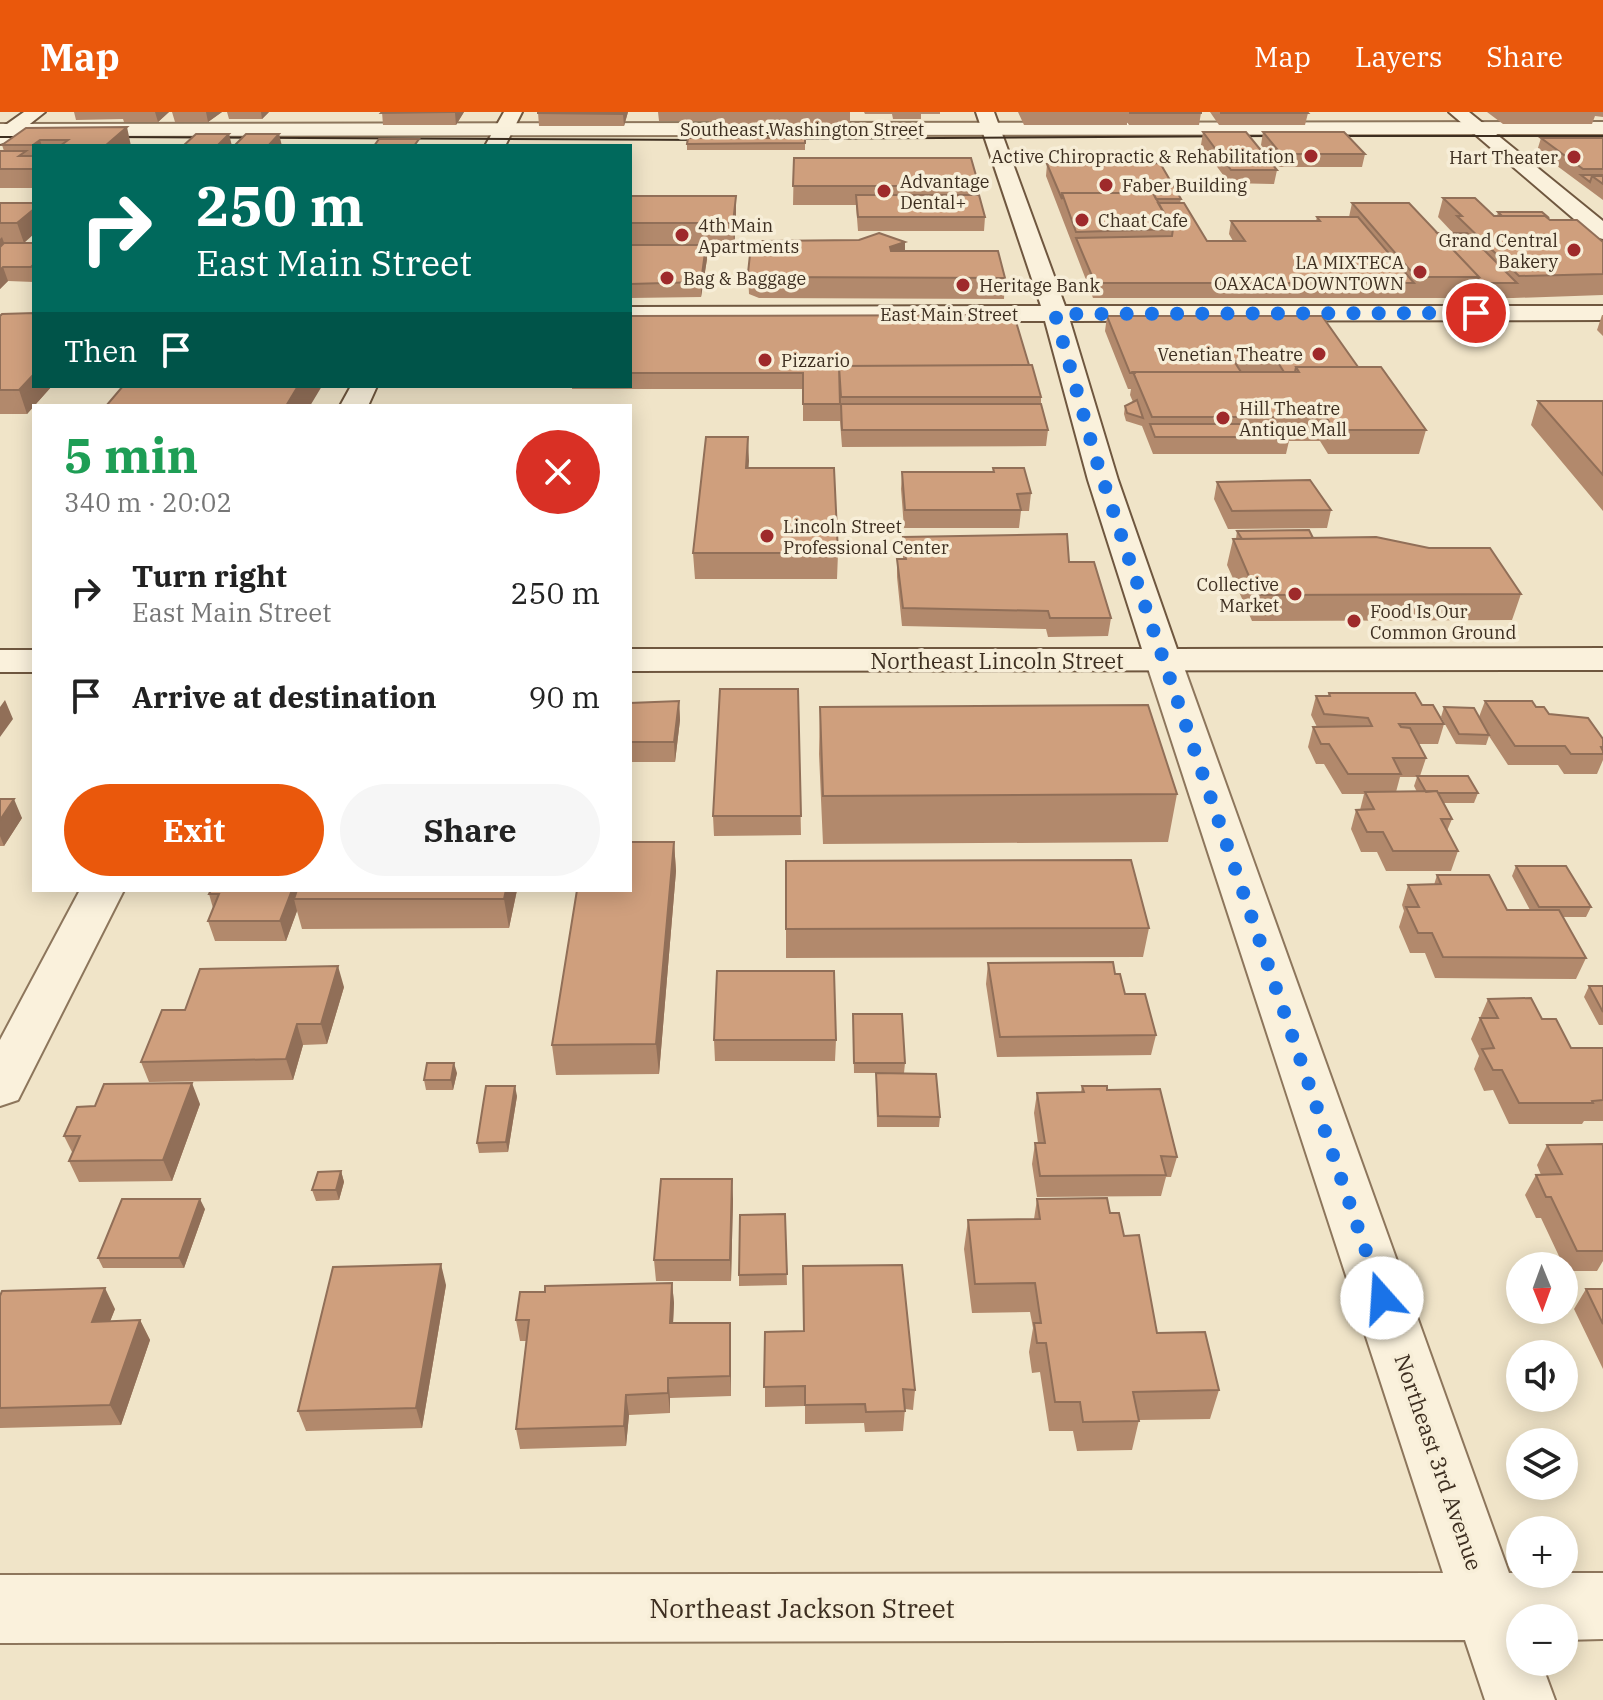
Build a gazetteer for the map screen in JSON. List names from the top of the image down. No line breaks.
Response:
{"streets":{"street":["Southeast Washington Street","East Main Street","Northeast Lincoln Street","Northeast 3rd Avenue","Northeast Jackson Street"]},"crossings":[["Southeast Washington Street","Northeast 3rd Avenue"],["East Main Street","Northeast 3rd Avenue"],["Northeast Lincoln Street","Northeast 3rd Avenue"],["Northeast 3rd Avenue","Northeast Jackson Street"]],"places":["Active Chiropractic & Rehabilitation","Hart Theater","Faber Building","Advantage Dental+","Chaat Cafe","4th Main Apartments","Grand Central Bakery","LA MIXTECA OAXACA DOWNTOWN","Bag & Baggage","Heritage Bank","Venetian Theatre","Pizzario","Hill Theatre Antique Mall","Lincoln Street Professional Center","Collective Market","Food Is Our Common Ground"],"north":"bottom","page":{"header":"Map","nav":["Map","Layers","Share"],"turn":["250 m","East Main Street"],"then":"Then","heading":["5 min","340 m · 20:02"],"list":[{"name":"Turn right","note":"East Main Street","value":"250 m"},{"name":"Arrive at destination","value":"90 m"}],"buttons":["Exit","Share"],"map_buttons":["+","−"]}}
